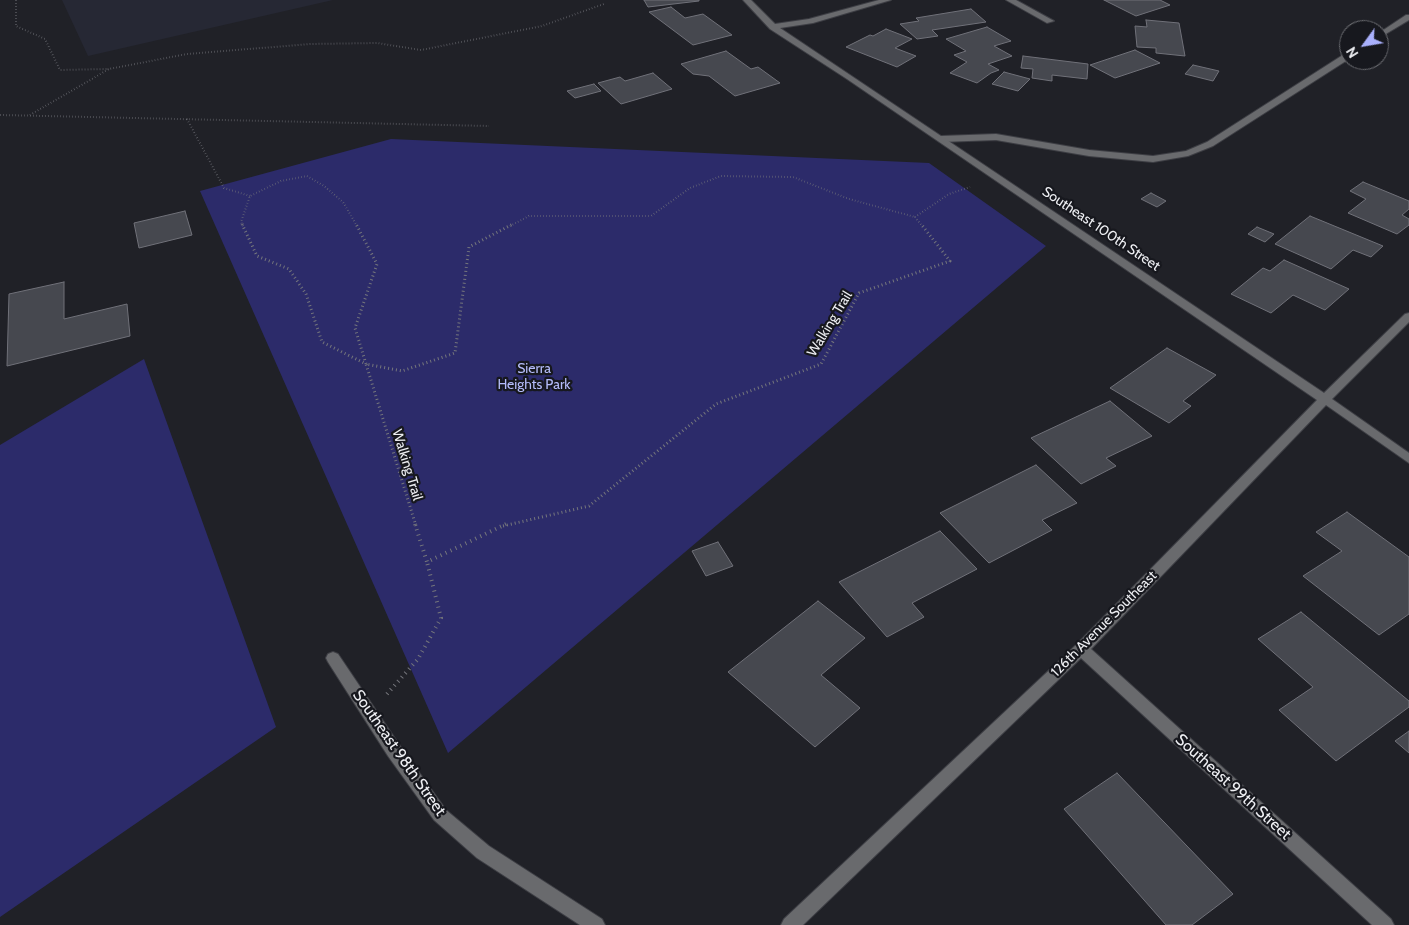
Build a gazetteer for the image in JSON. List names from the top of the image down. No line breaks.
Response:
{"streets":{"street":["Southeast 100th Street","126th Avenue Southeast","Southeast 98th Street","Southeast 99th Street"],"path":["Walking Trail"]},"crossings":[["Southeast 100th Street","126th Avenue Southeast"],["126th Avenue Southeast","Southeast 99th Street"]],"parks":["Sierra Heights Park"],"north":"bottom left"}
